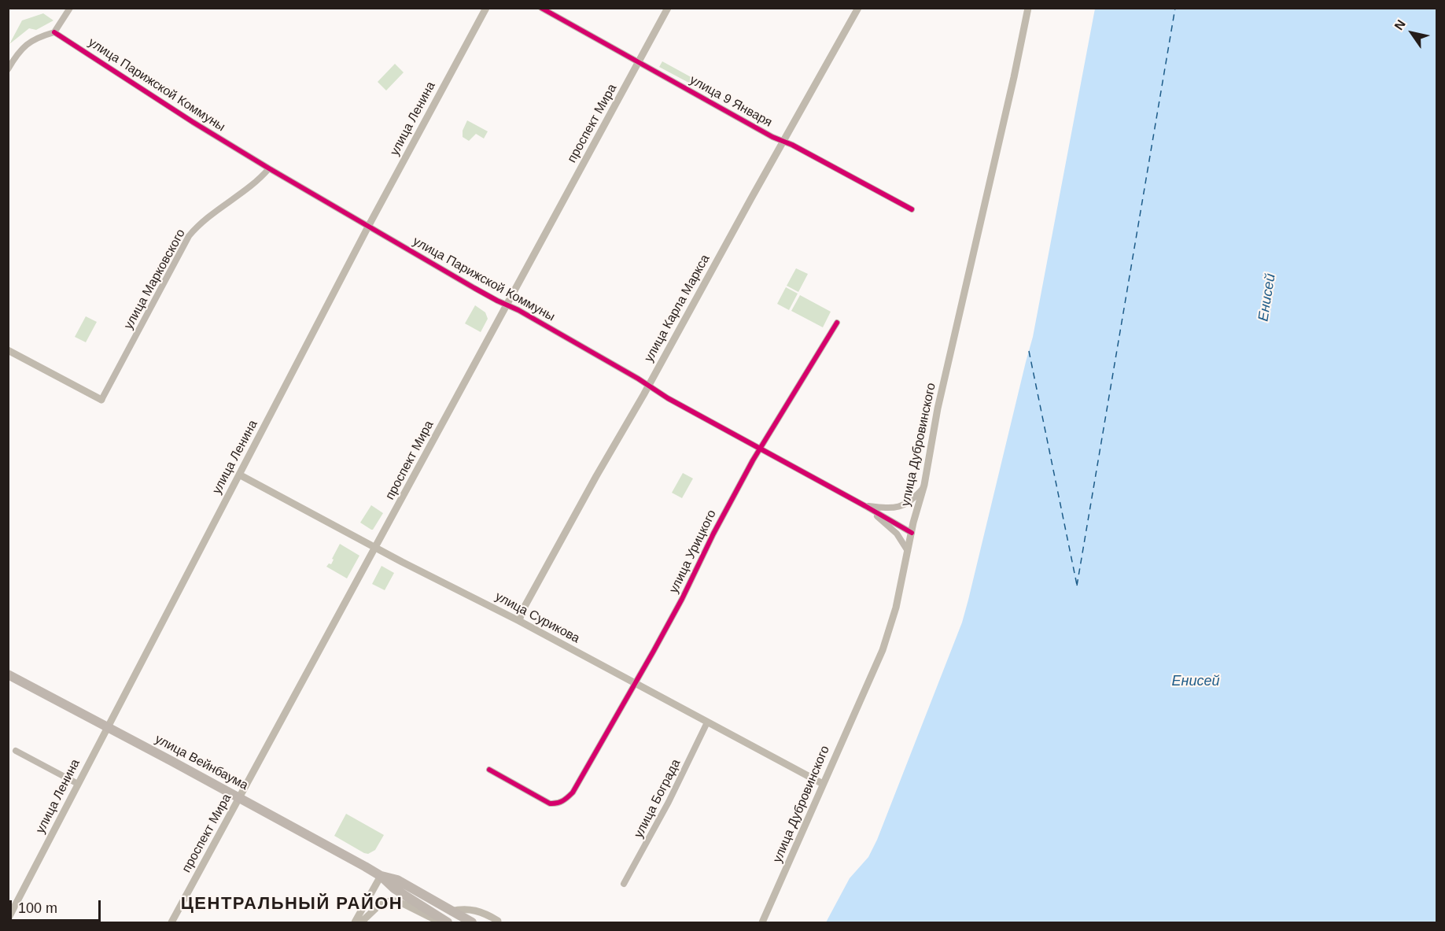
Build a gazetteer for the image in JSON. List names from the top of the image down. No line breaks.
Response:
{"streets":{"highway":["улица Вейнбаума"],"main road":["улица Ленина","проспект Мира","улица Карла Маркса","улица Дубровинского","улица Сурикова"],"street":["улица Парижской Коммуны","улица 9 Января","улица Марковского","улица Урицкого","улица Бограда"]},"crossings":[["улица Парижской Коммуны","улица Ленина"],["улица Парижской Коммуны","проспект Мира"],["улица Парижской Коммуны","улица Марковского"],["улица Парижской Коммуны","улица Карла Маркса"],["улица Парижской Коммуны","улица Дубровинского"],["улица Парижской Коммуны","улица Урицкого"],["улица 9 Января","проспект Мира"],["улица 9 Января","улица Карла Маркса"],["улица Ленина","улица Сурикова"],["улица Ленина","улица Вейнбаума"],["проспект Мира","улица Сурикова"],["проспект Мира","улица Вейнбаума"],["улица Карла Маркса","улица Сурикова"],["улица Дубровинского","улица Сурикова"],["улица Урицкого","улица Сурикова"],["улица Сурикова","улица Бограда"]],"districts":["ЦЕНТРАЛЬНЫЙ РАЙОН"],"water":["Енисей"],"scale_bar":"100 m","north":"top left"}
